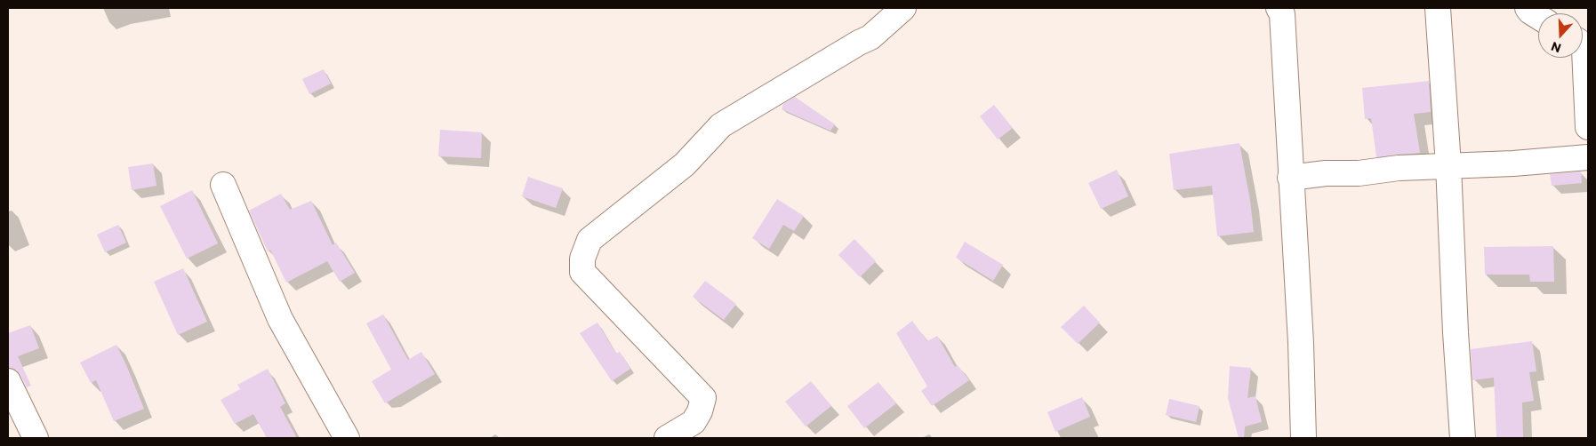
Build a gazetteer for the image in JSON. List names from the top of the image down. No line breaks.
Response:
{"north":"bottom"}
